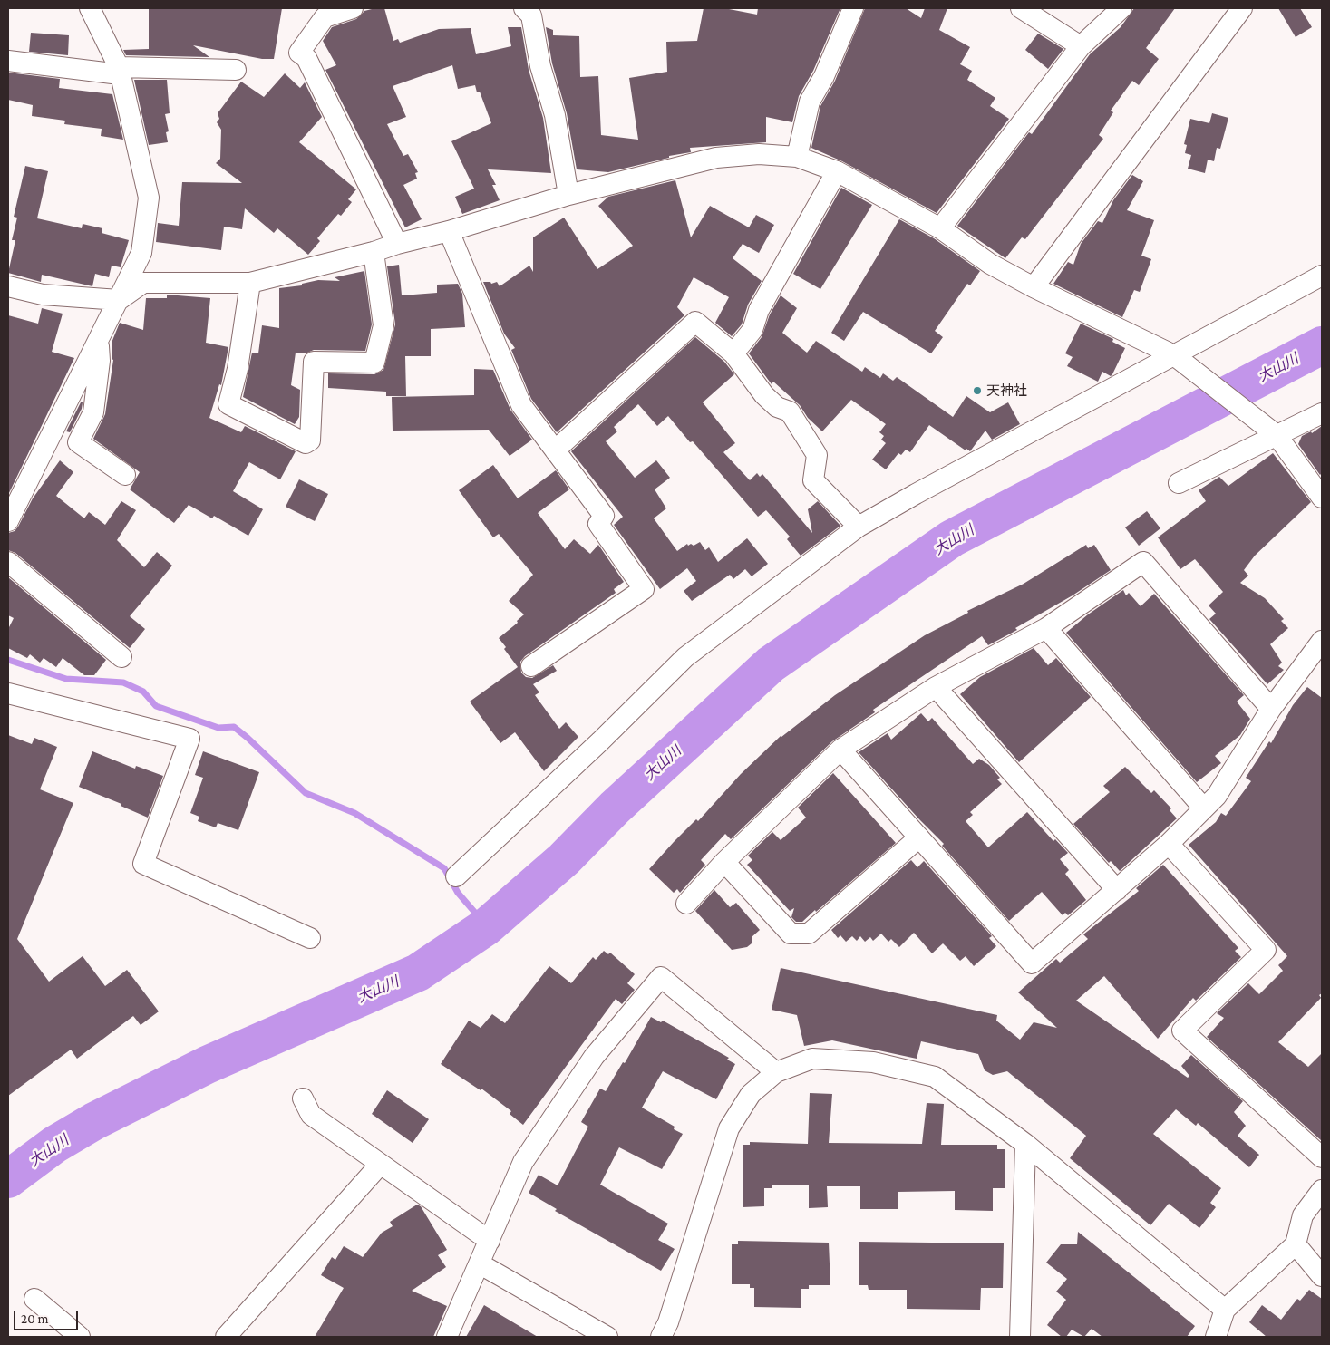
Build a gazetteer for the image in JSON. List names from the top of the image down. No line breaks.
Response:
{"water":["大山川"],"places":["天神社"],"scale_bar":"20 m"}
